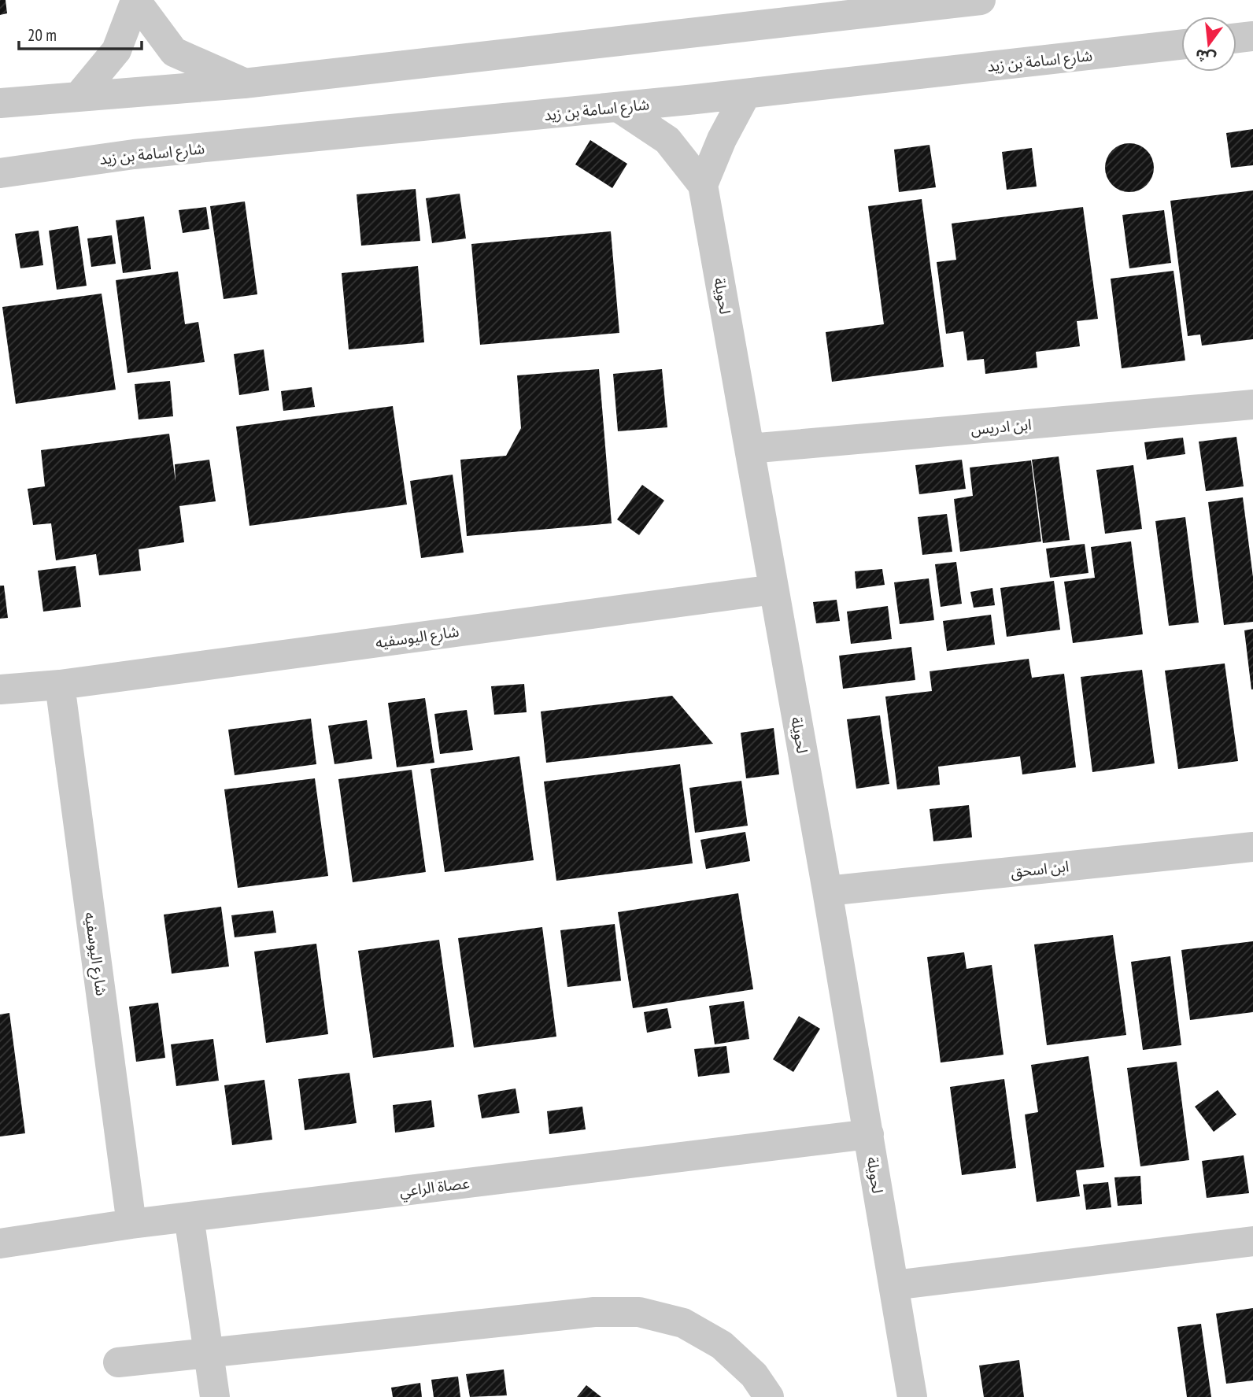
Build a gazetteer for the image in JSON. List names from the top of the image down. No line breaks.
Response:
{"streets":{"street":["شارع اسامة بن زيد","لحويلة","ابن ادريس","شارع اليوسفيه","ابن اسحق","عصاة الراعي"]},"crossings":[["شارع اسامة بن زيد","لحويلة"],["لحويلة","ابن ادريس"],["لحويلة","شارع اليوسفيه"],["لحويلة","ابن اسحق"],["لحويلة","عصاة الراعي"],["شارع اليوسفيه","عصاة الراعي"]],"scale_bar":"20 m","north":"bottom"}
